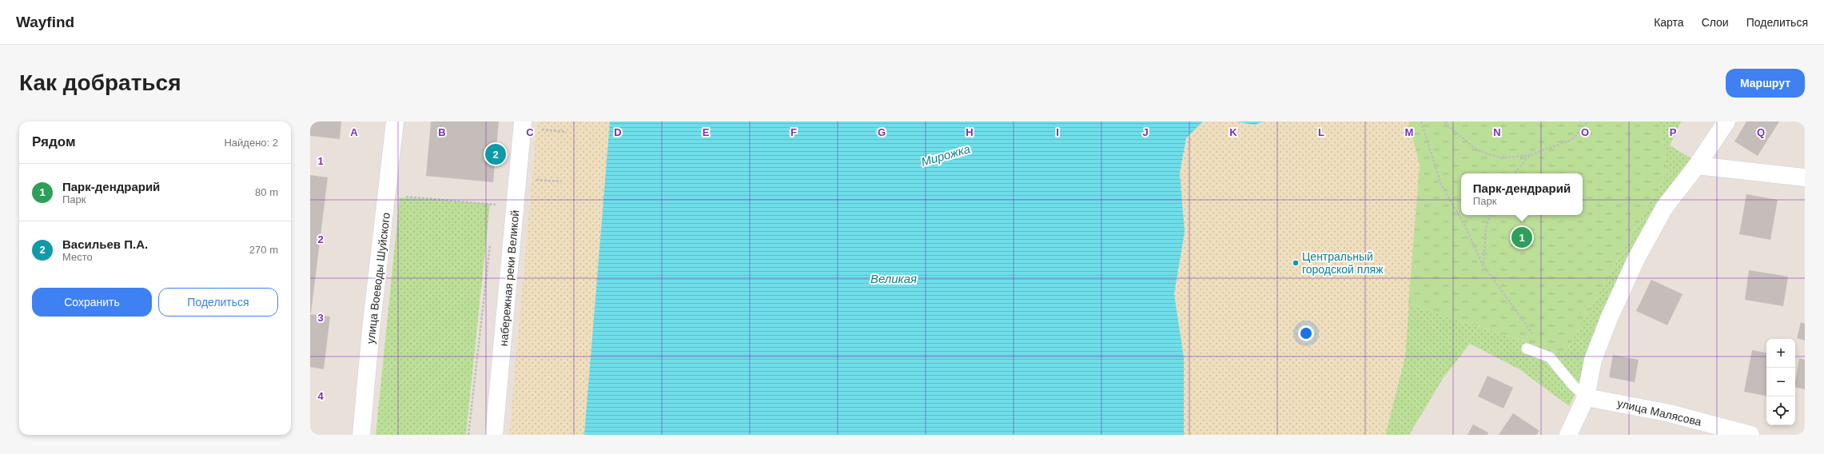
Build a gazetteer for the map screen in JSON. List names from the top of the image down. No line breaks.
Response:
{"streets":{"street":["улица Воеводы Шуйского","набережная реки Великой","улица Малясова"]},"water":["Мирожка","Великая"],"places":["Центральный городской пляж"],"page":{"header":"Wayfind","nav":["Карта","Слои","Поделиться"],"buttons":["Маршрут",["Сохранить","Поделиться"]],"title":"Как добраться","heading":["Рядом","Найдено: 2"],"pins":["2","1"],"list":[{"mark":"1","name":"Парк-дендрарий","note":"Парк","value":"80 m"},{"mark":"2","name":"Васильев П.А.","note":"Место","value":"270 m"}],"popup":["Парк-дендрарий","Парк"],"map_buttons":["+","−"]},"grid":{"columns":["A","B","C","D","E","F","G","H","I","J","K","L","M","N","O","P","Q"],"rows":["1","2","3","4"]}}
